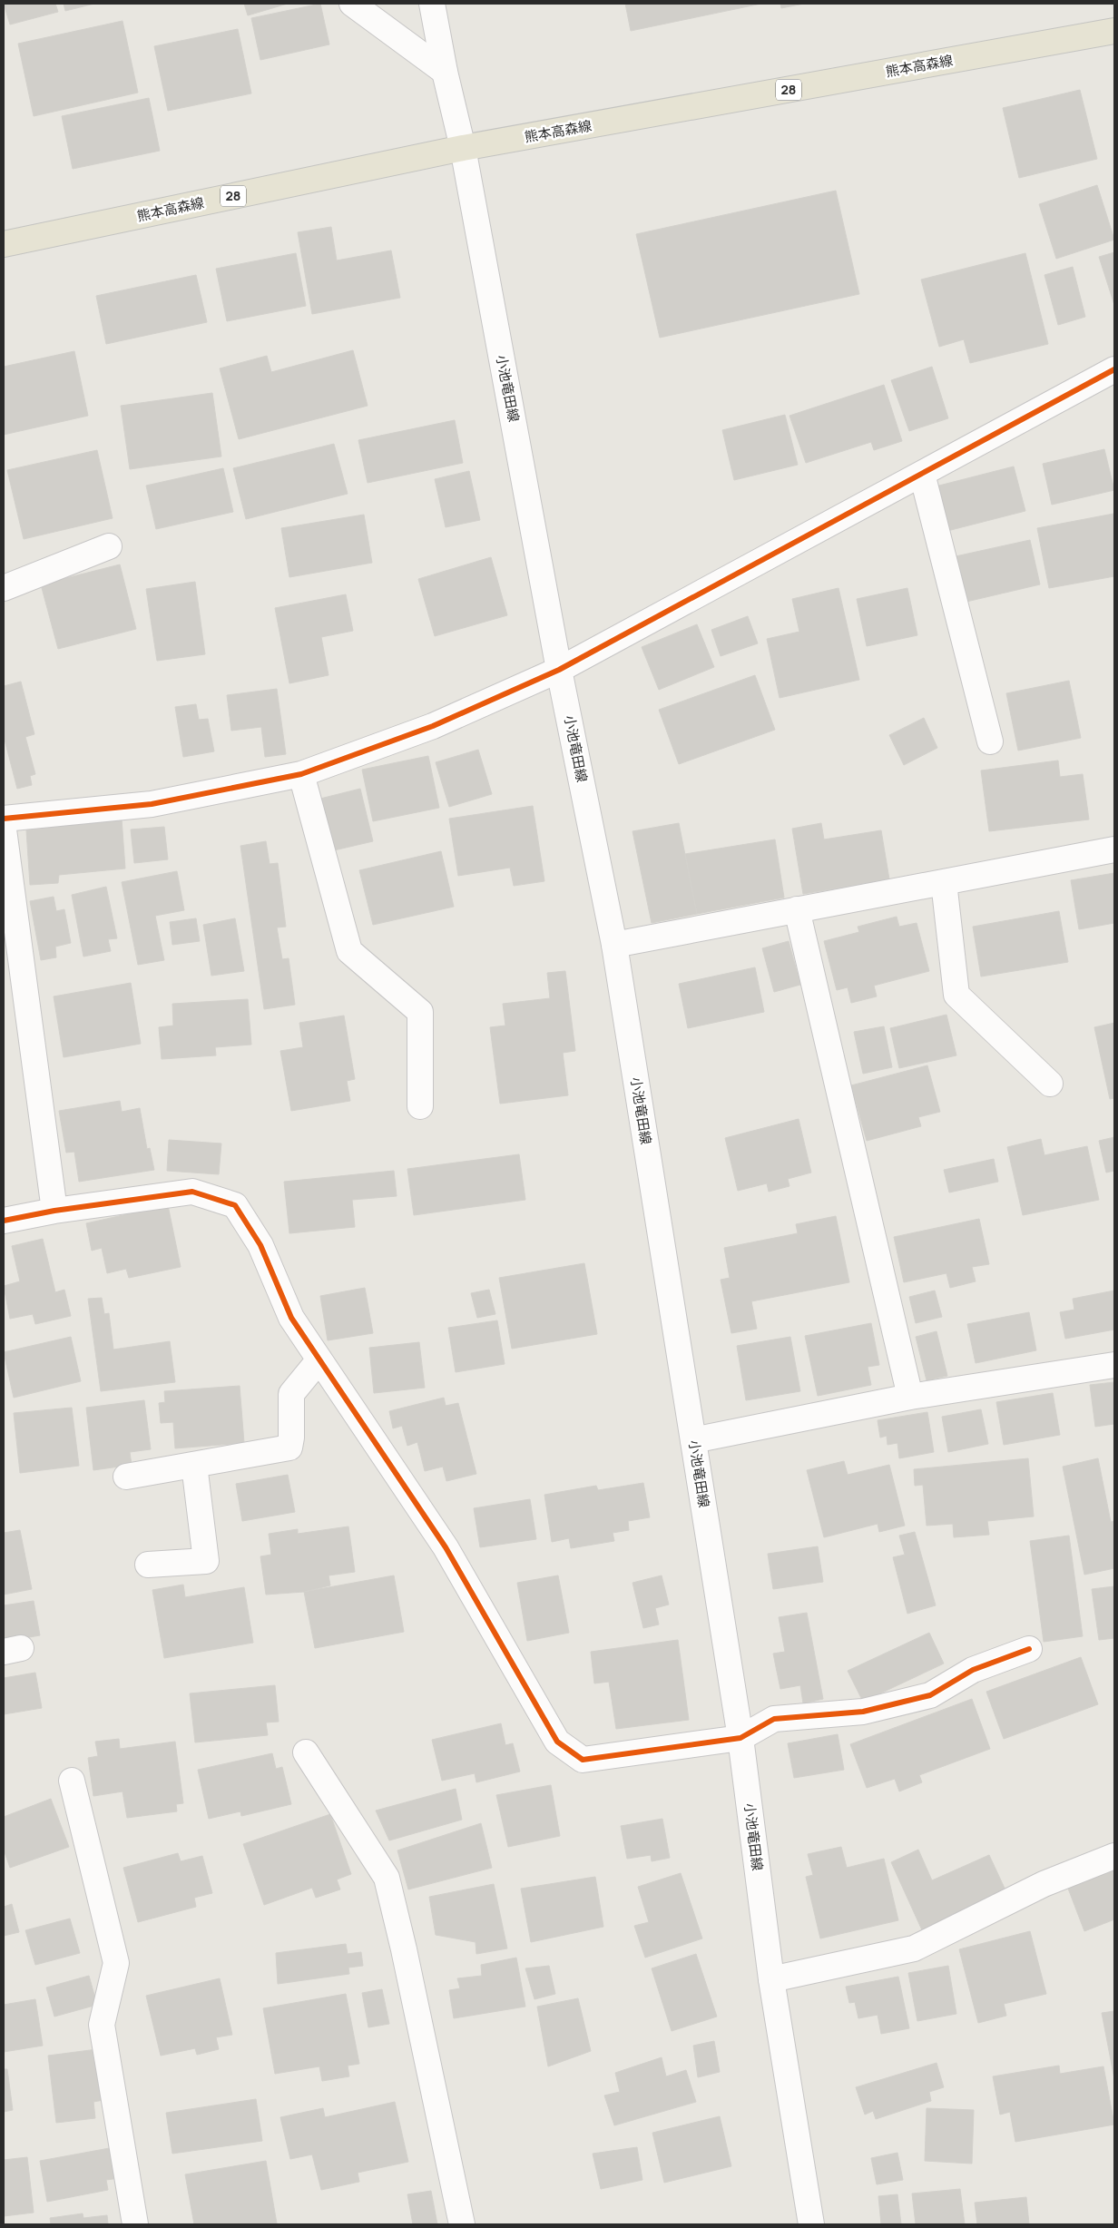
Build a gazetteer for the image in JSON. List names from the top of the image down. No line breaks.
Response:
{"streets":{"main road":["熊本高森線","28"],"street":["小池竜田線"]},"crossings":[["熊本高森線","小池竜田線"]]}
